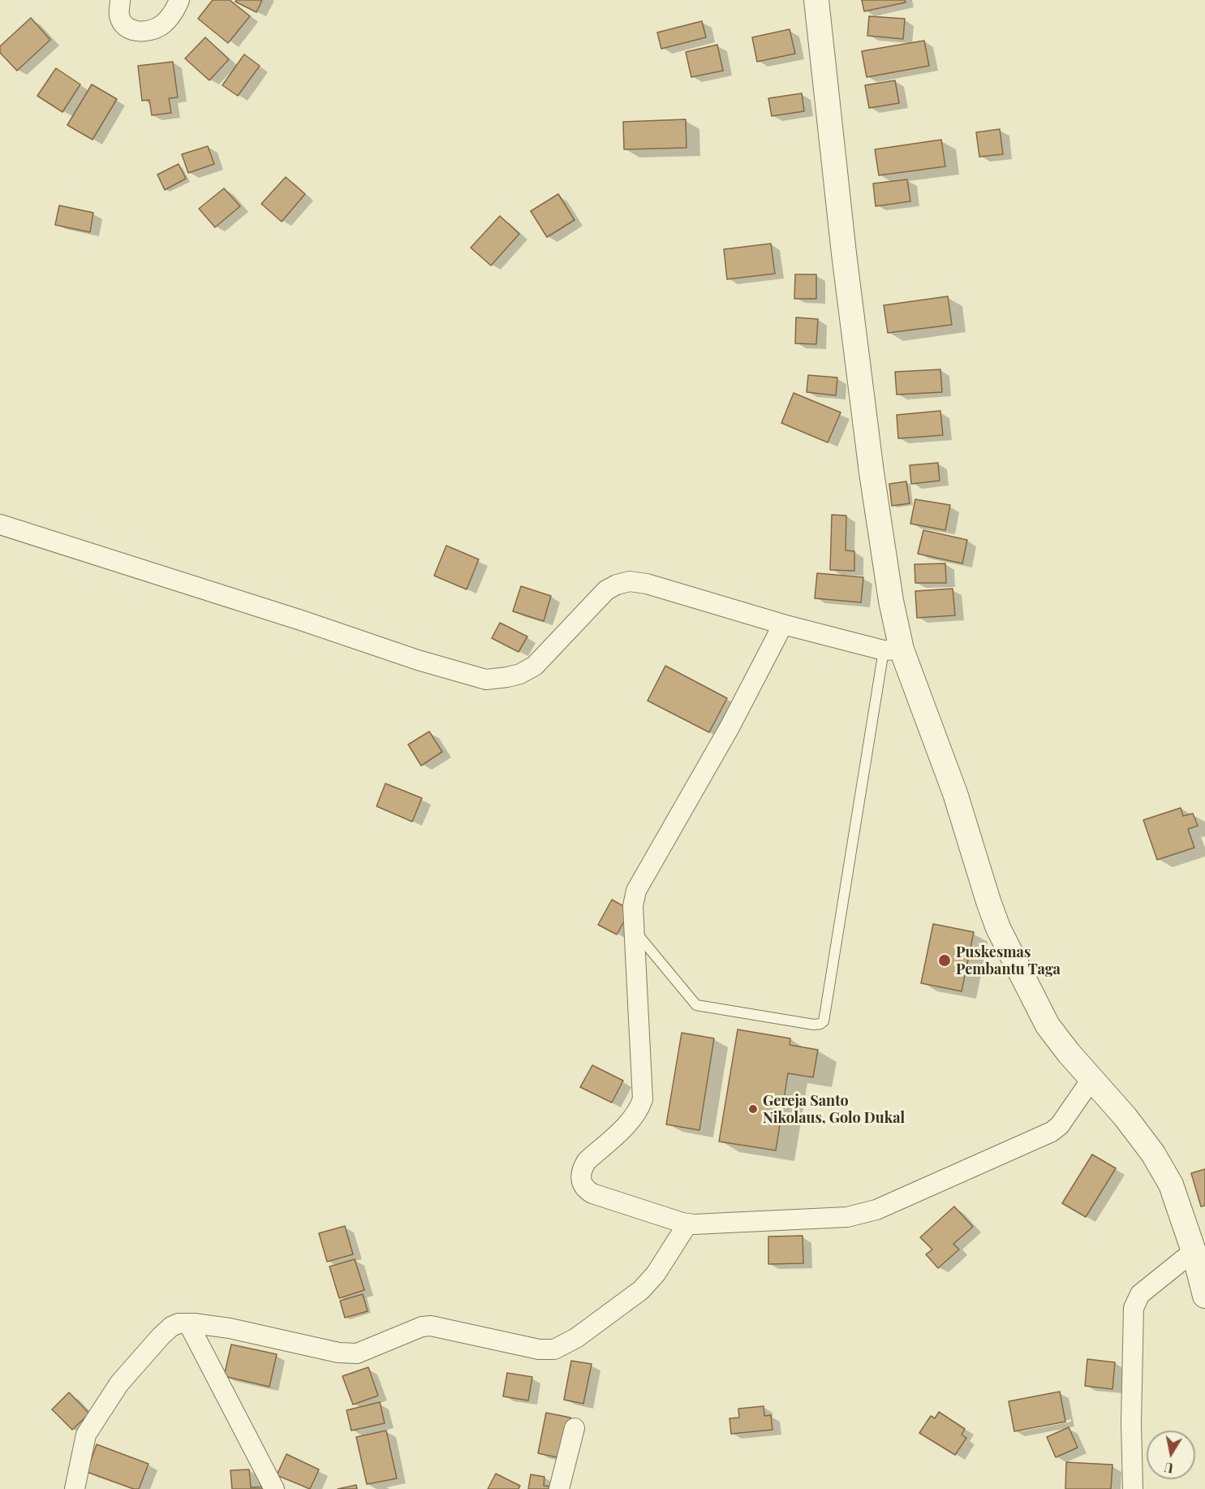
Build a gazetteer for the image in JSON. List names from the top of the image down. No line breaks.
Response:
{"places":["Puskesmas Pembantu Taga","Gereja Santo Nikolaus, Golo Dukal"],"north":"bottom"}
